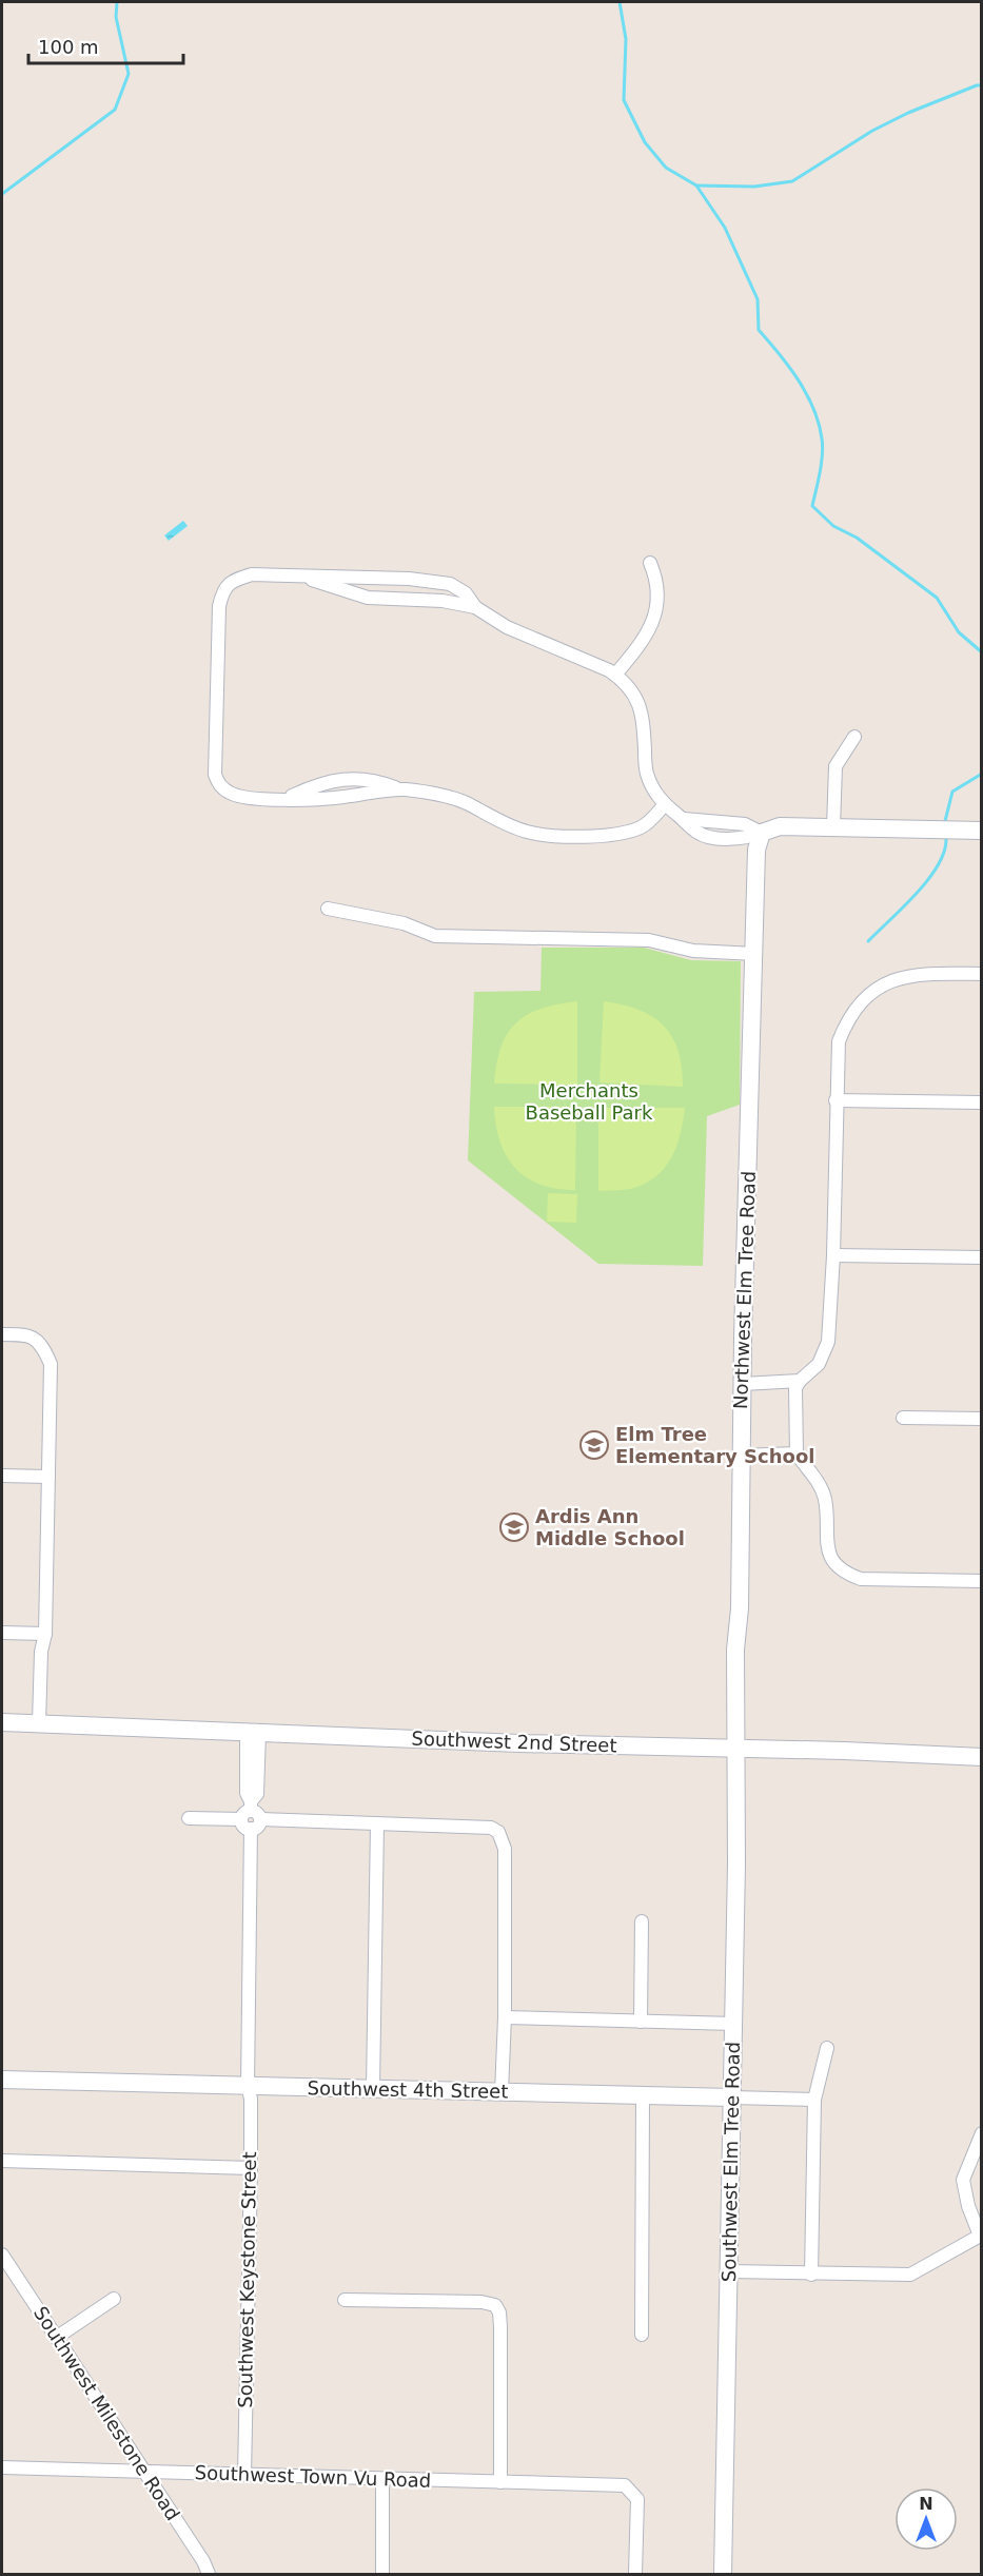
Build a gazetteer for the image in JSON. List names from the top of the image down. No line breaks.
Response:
{"streets":{"street":["Northwest Elm Tree Road","Southwest 2nd Street","Southwest 4th Street","Southwest Elm Tree Road","Southwest Keystone Street","Southwest Milestone Road","Southwest Town Vu Road"]},"crossings":[["Northwest Elm Tree Road","Southwest 2nd Street"],["Northwest Elm Tree Road","Southwest Elm Tree Road"],["Southwest 2nd Street","Southwest Elm Tree Road"],["Southwest 2nd Street","Southwest Keystone Street"],["Southwest 4th Street","Southwest Elm Tree Road"],["Southwest 4th Street","Southwest Keystone Street"],["Southwest Keystone Street","Southwest Town Vu Road"],["Southwest Milestone Road","Southwest Town Vu Road"]],"parks":["Merchants Baseball Park"],"places":{"school or university":["Elm Tree Elementary School","Ardis Ann Middle School"]},"scale_bar":"100 m","north":"top"}
